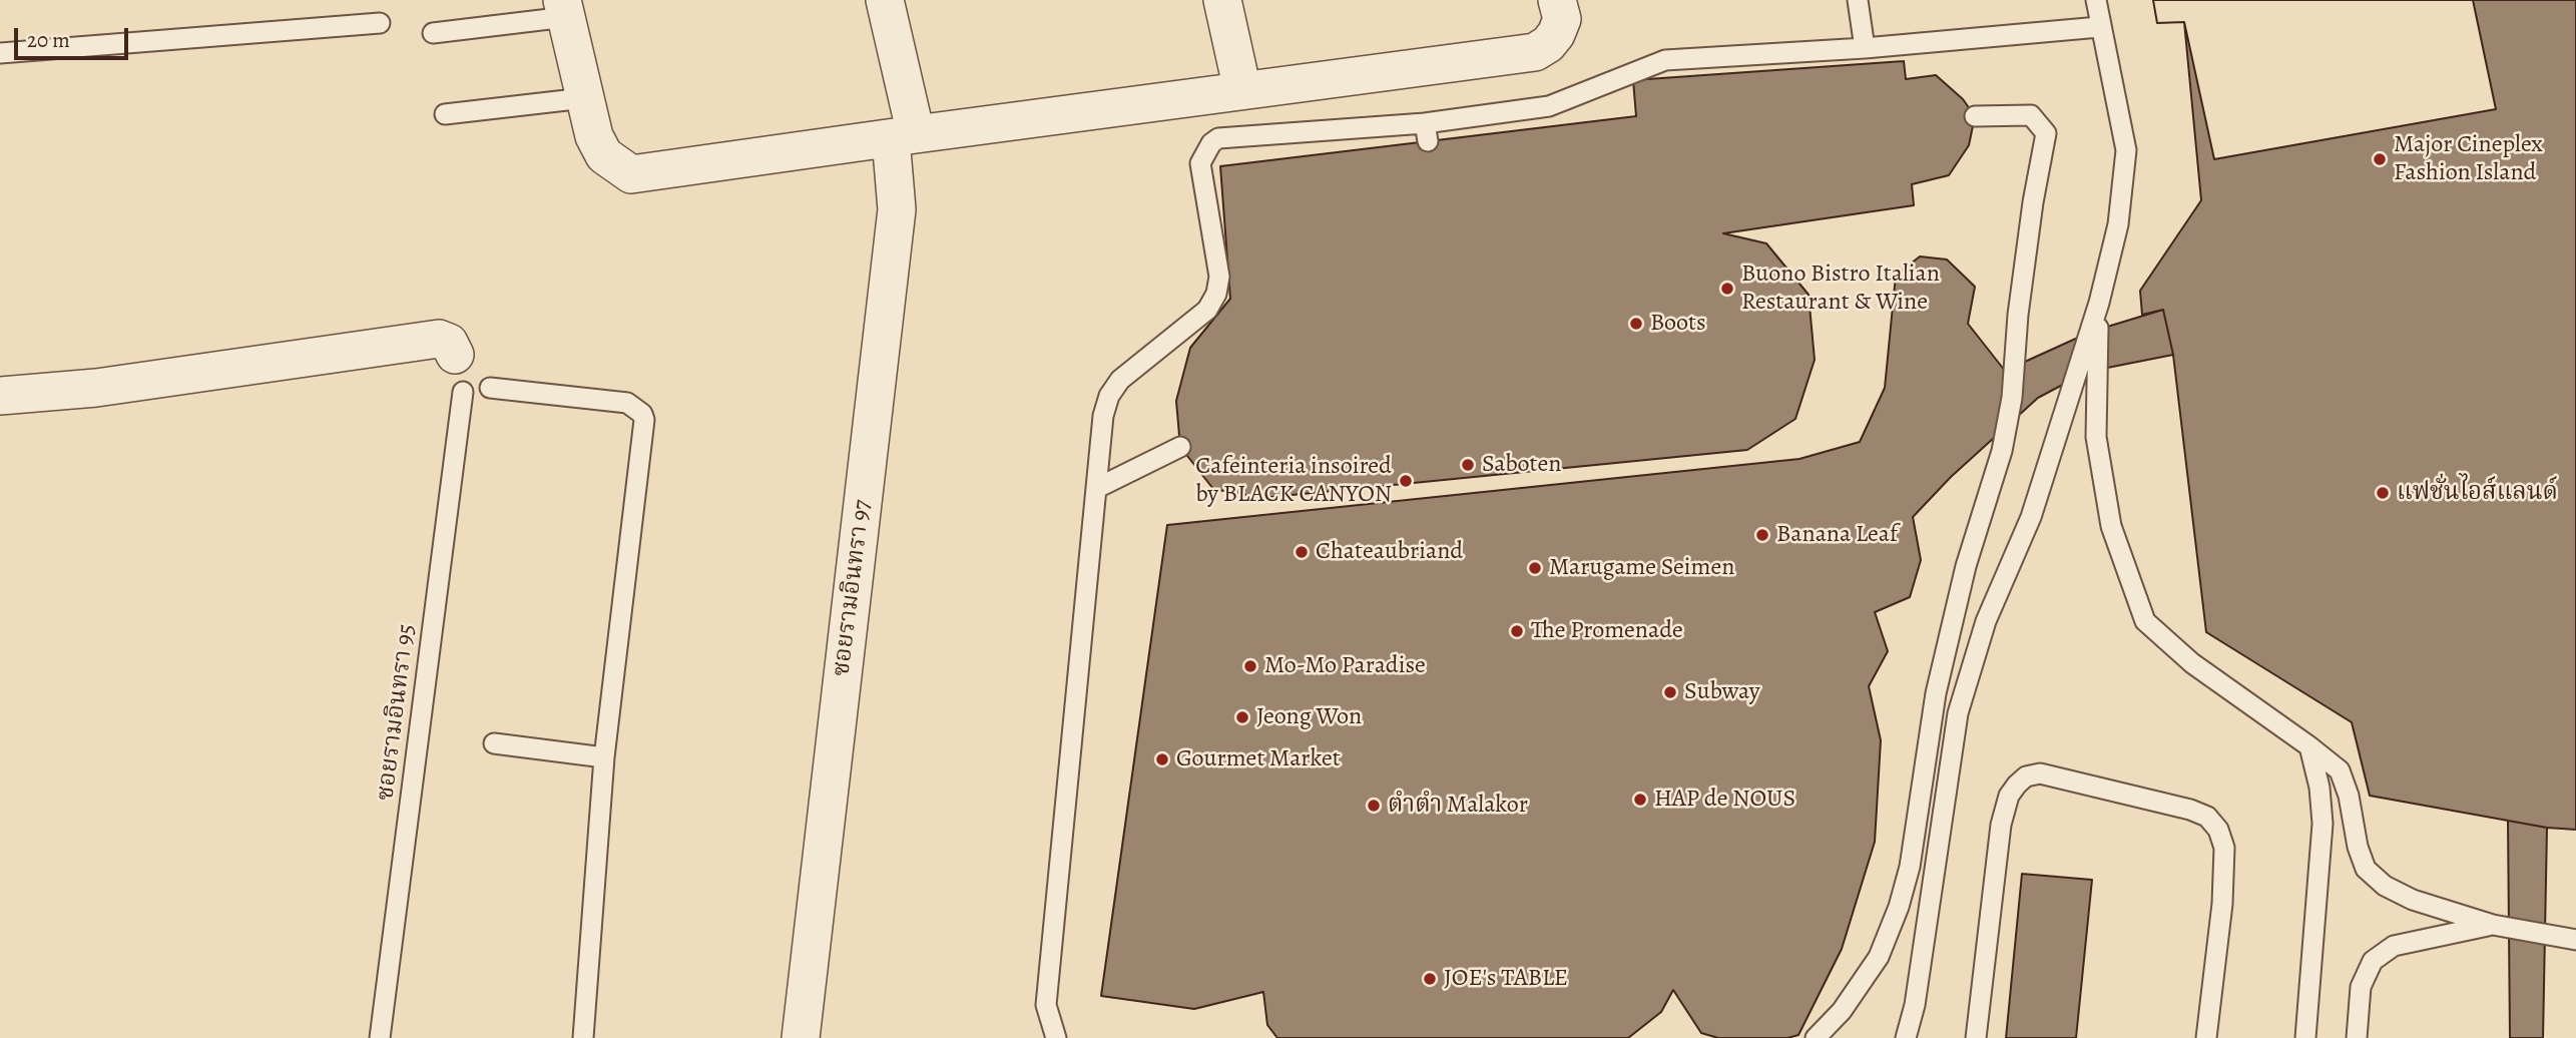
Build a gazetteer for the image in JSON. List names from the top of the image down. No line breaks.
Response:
{"streets":{"street":["ซอยรามอินทรา 97"],"lane":["ซอยรามอินทรา 95"]},"places":["Major Cineplex Fashion Island","Buono Bistro Italian Restaurant & Wine","Boots","Saboten","Cafeinteria insoired by BLACK CANYON","แฟชั่นไอส์แลนด์","Banana Leaf","Chateaubriand","Marugame Seimen","The Promenade","Mo-Mo Paradise","Subway","Jeong Won","Gourmet Market","HAP de NOUS","ตำตำ Malakor","JOE's TABLE"],"scale_bar":"20 m"}
